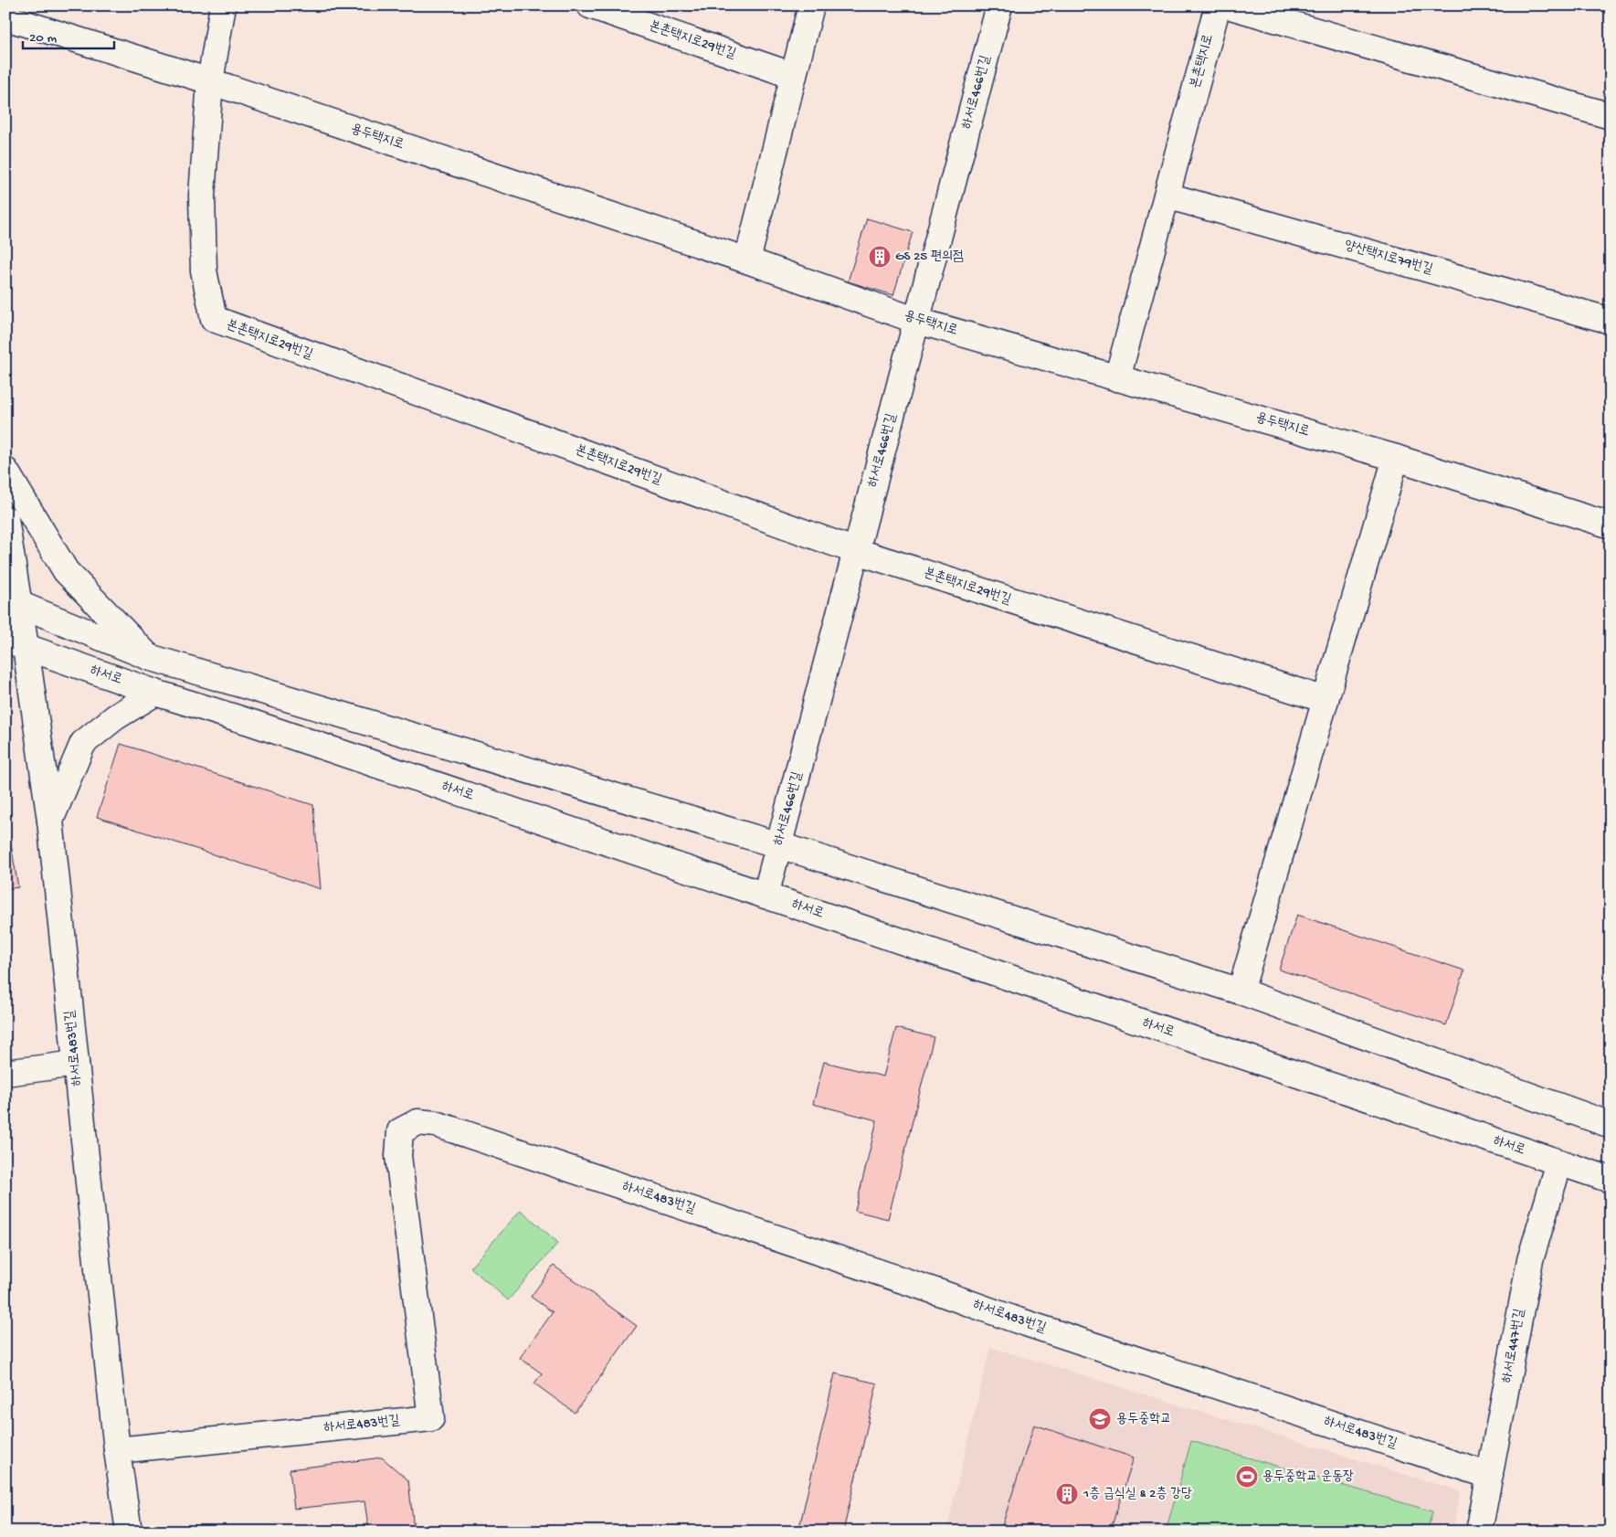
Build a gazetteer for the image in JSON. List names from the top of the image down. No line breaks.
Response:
{"streets":{"street":["본촌택지로29번길","본촌택지로","하서로466번길","용두택지로","양산택지로79번길","하서로","하서로483번길","하서로447번길"]},"crossings":[["본촌택지로29번길","하서로466번길"],["본촌택지로29번길","용두택지로"],["본촌택지로","양산택지로79번길"],["하서로466번길","용두택지로"],["하서로466번길","하서로"],["하서로","하서로483번길"],["하서로","하서로447번길"],["하서로483번길","하서로447번길"]],"places":{"building":["GS 25 편의점","1층 급식실 & 2층 강당"],"school or university":["용두중학교"],"sports":["용두중학교 운동장"]},"scale_bar":"20 m"}
